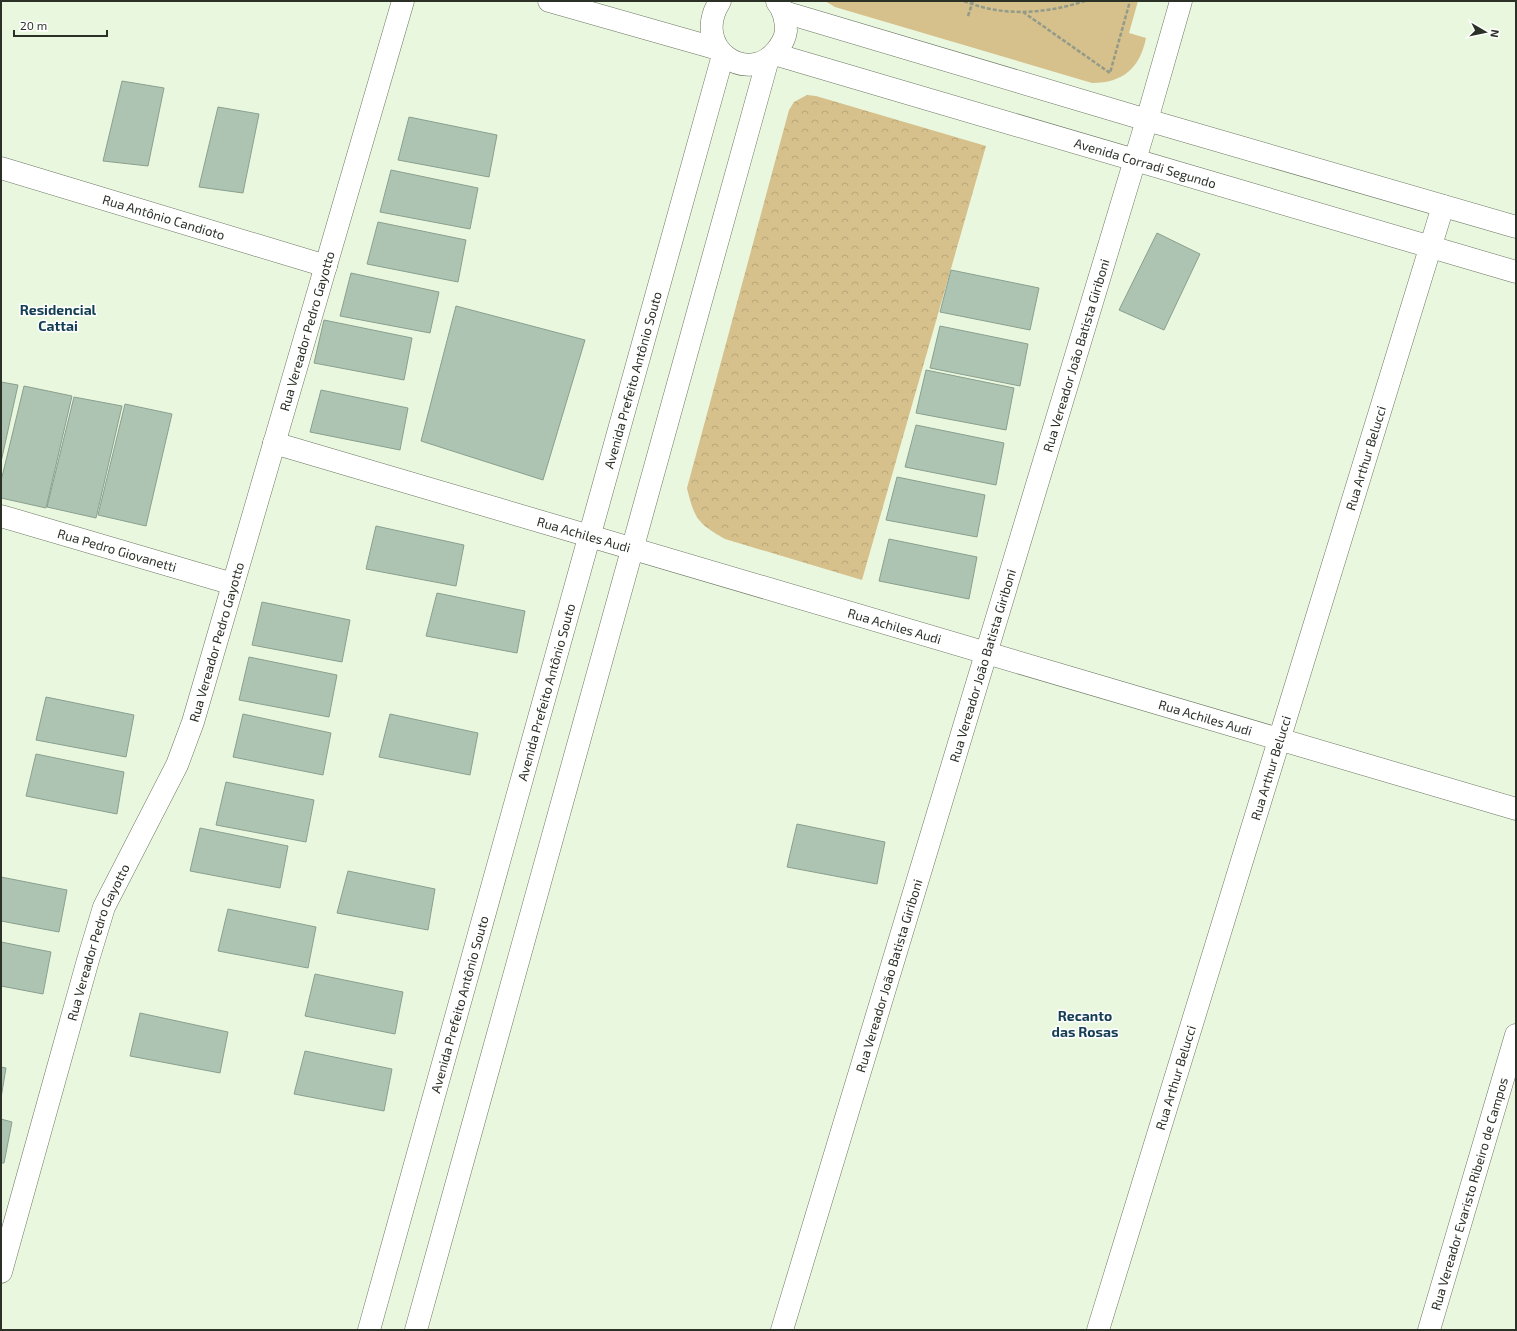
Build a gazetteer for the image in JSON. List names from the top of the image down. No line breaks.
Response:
{"streets":{"street":["Avenida Corradi Segundo","Rua Antônio Candioto","Rua Vereador Pedro Gayotto","Rua Vereador João Batista Giriboni","Avenida Prefeito Antônio Souto","Rua Arthur Belucci","Rua Achiles Audi","Rua Pedro Giovanetti","Rua Vereador Evaristo Ribeiro de Campos"]},"crossings":[["Avenida Corradi Segundo","Rua Vereador João Batista Giriboni"],["Avenida Corradi Segundo","Rua Arthur Belucci"],["Rua Antônio Candioto","Rua Vereador Pedro Gayotto"],["Rua Vereador Pedro Gayotto","Rua Achiles Audi"],["Rua Vereador Pedro Gayotto","Rua Pedro Giovanetti"],["Rua Vereador João Batista Giriboni","Rua Achiles Audi"],["Avenida Prefeito Antônio Souto","Rua Achiles Audi"],["Rua Arthur Belucci","Rua Achiles Audi"]],"districts":["Residencial Cattai","Recanto das Rosas"],"scale_bar":"20 m","north":"right"}
